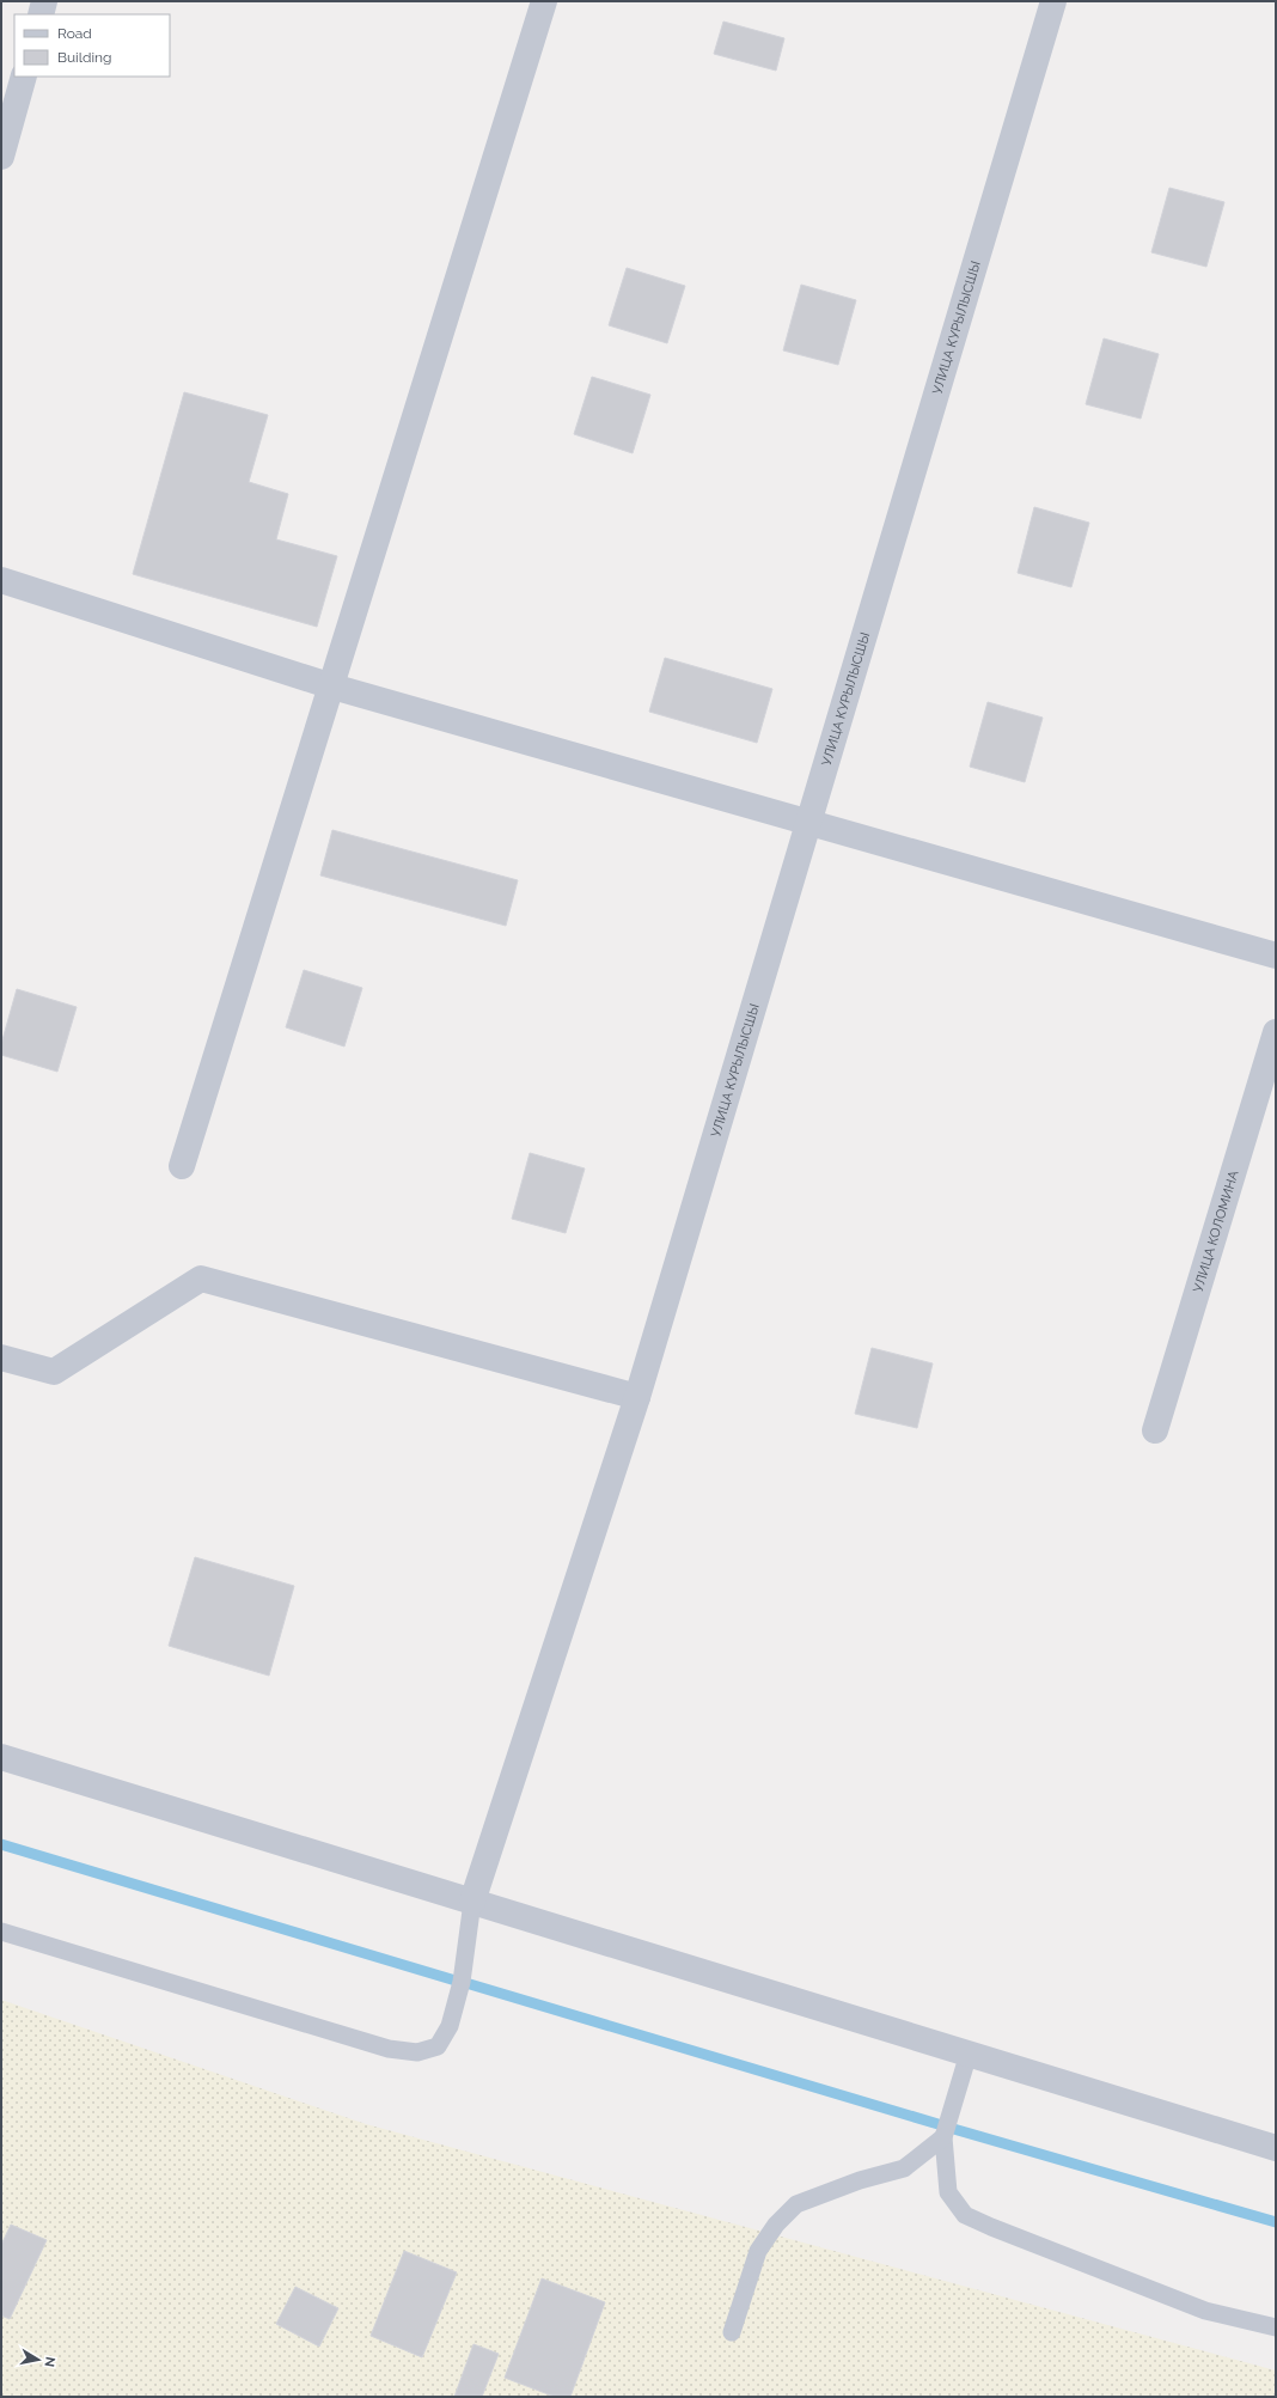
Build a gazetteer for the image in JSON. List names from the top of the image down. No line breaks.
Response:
{"streets":{"street":["УЛИЦА КУРЫЛЫСШЫ","УЛИЦА КОЛОМИНА"]},"legend":["Road","Building"],"north":"right"}
